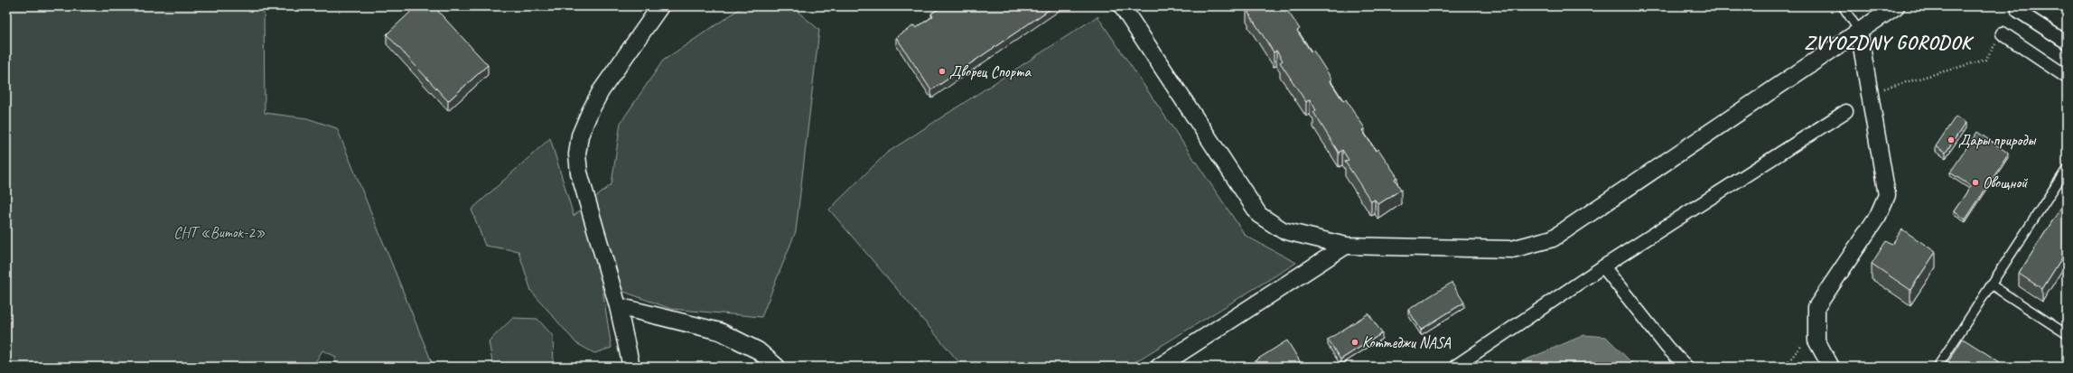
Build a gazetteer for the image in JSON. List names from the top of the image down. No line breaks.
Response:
{"districts":["ZVYOZDNY GORODOK"],"parks":["СНТ «Виток-2»"],"places":["Дворец Спорта","Дары природы","Овощной","Коттеджи NASA"]}
